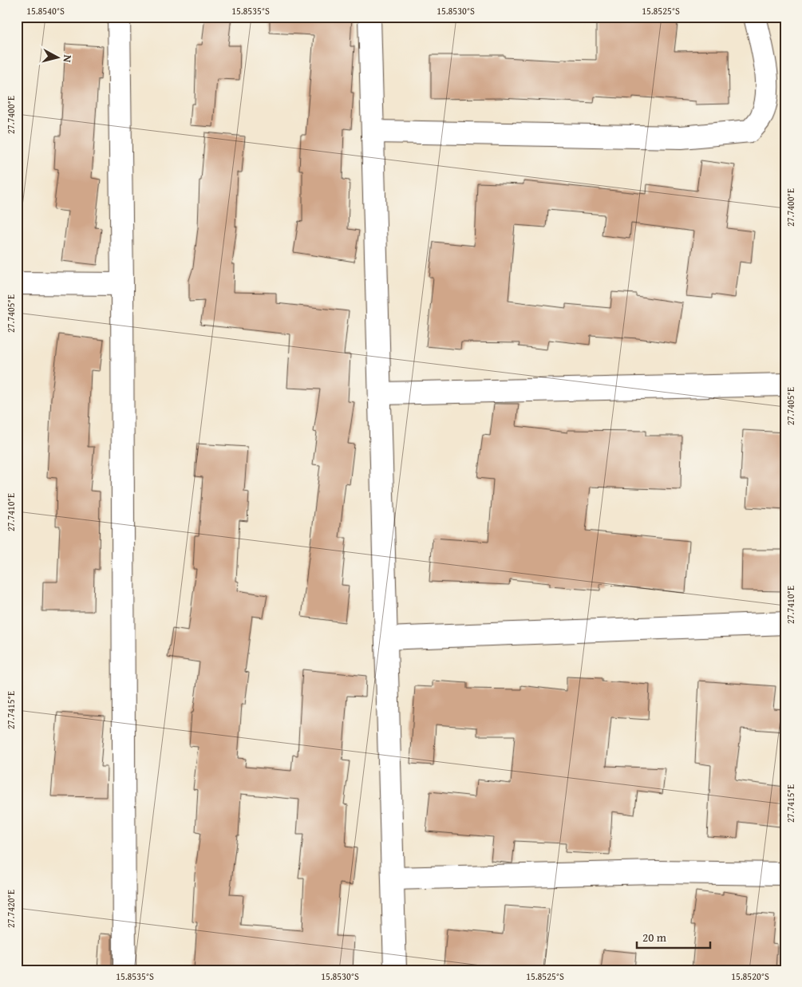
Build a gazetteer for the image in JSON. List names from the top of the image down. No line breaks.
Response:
{"scale_bar":"20 m","north":"right","coordinates":["15.8540°S","15.8535°S","15.8530°S","15.8525°S","27.7400°E","27.7405°E","27.7410°E","27.7415°E","27.7420°E","15.8520°S"]}
